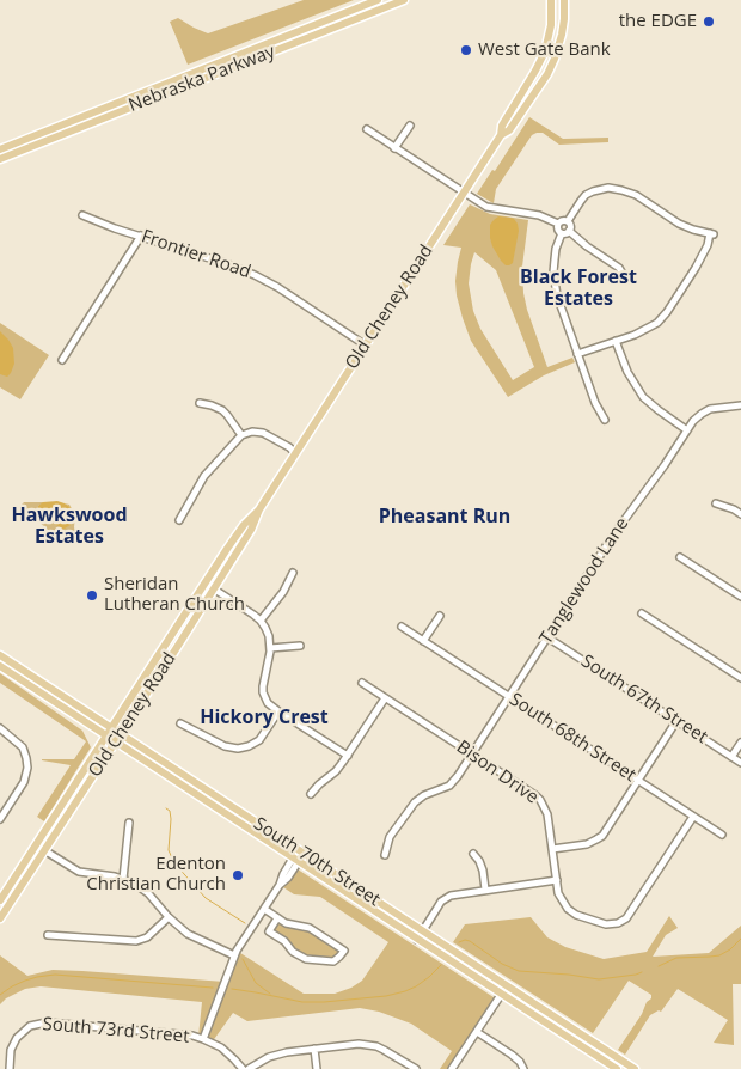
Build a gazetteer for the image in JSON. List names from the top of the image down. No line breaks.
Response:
{"streets":{"main road":["Nebraska Parkway","Old Cheney Road","South 70th Street"],"street":["Frontier Road","Tanglewood Lane","South 67th Street","South 68th Street","Bison Drive","South 73rd Street"]},"crossings":[["Frontier Road","Old Cheney Road"],["Old Cheney Road","South 70th Street"],["Tanglewood Lane","South 67th Street"],["Tanglewood Lane","South 68th Street"],["Tanglewood Lane","Bison Drive"],["South 68th Street","Bison Drive"]],"districts":["Black Forest Estates","Hawkswood Estates","Pheasant Run","Hickory Crest"],"places":["the EDGE","West Gate Bank","Sheridan Lutheran Church","Edenton Christian Church"]}
